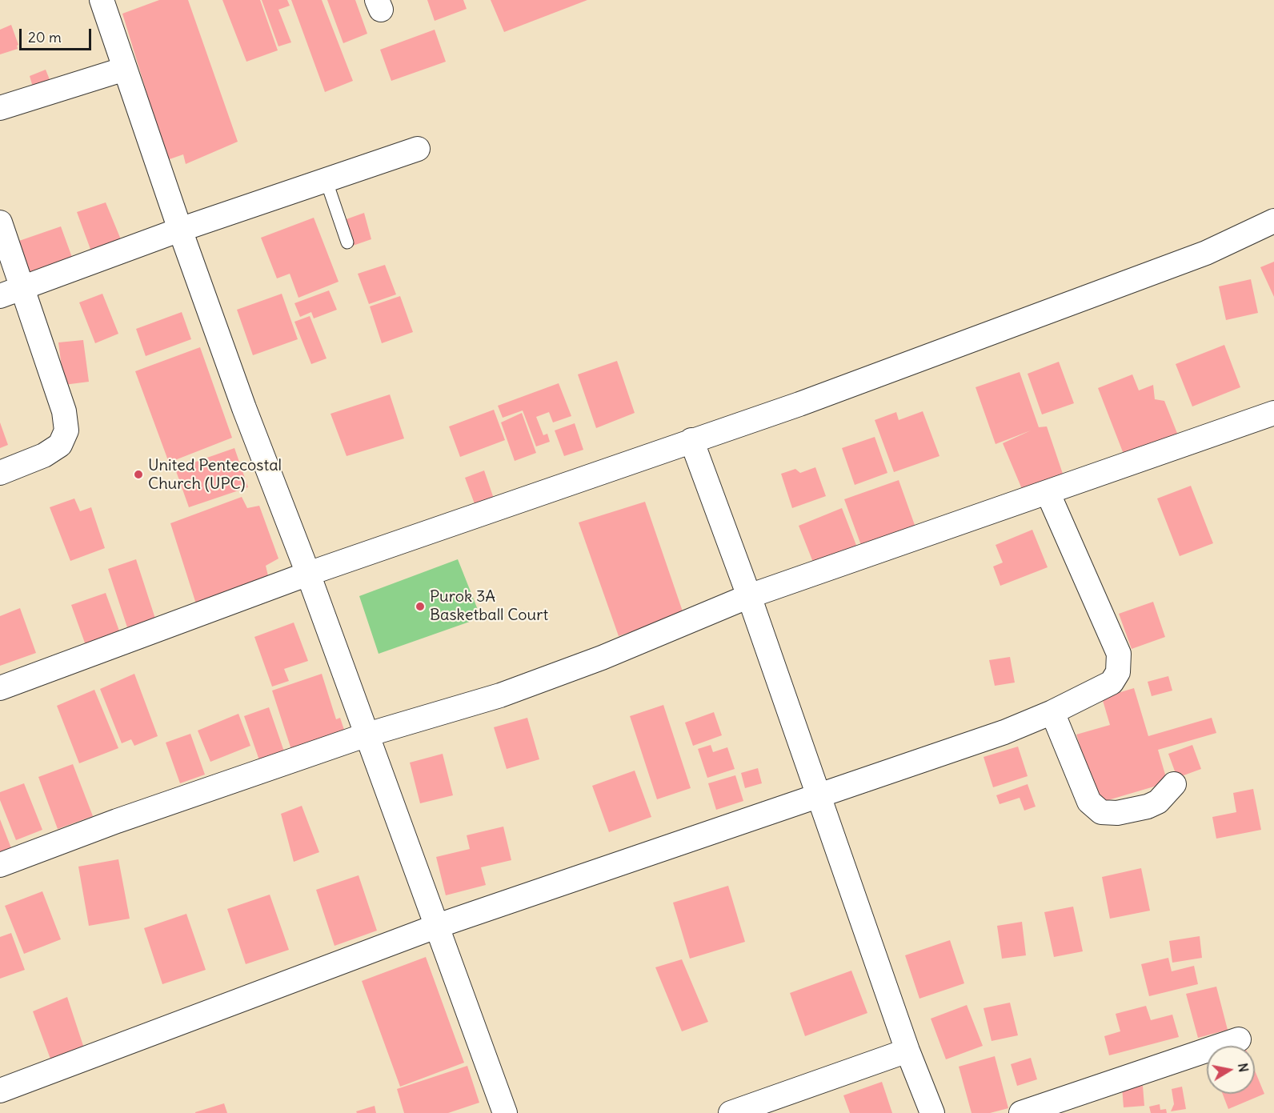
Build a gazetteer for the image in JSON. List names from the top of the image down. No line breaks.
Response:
{"places":["United Pentecostal Church (UPC)","Purok 3A Basketball Court"],"scale_bar":"20 m","north":"right"}
